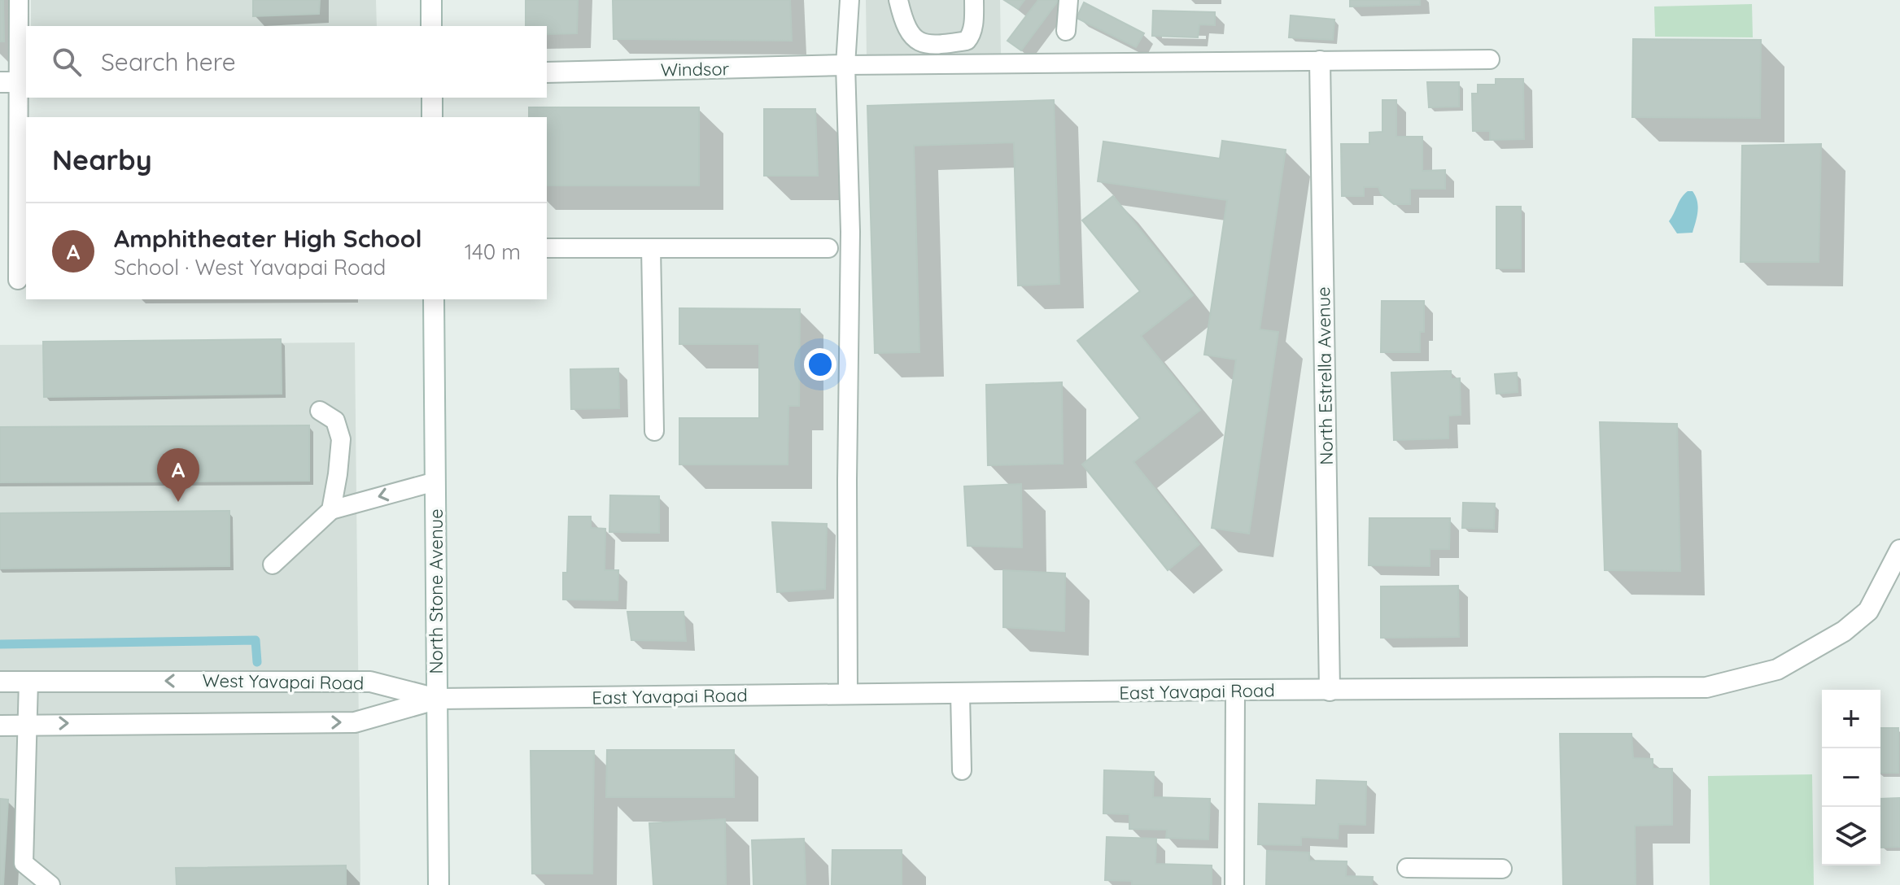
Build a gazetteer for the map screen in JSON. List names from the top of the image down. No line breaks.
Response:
{"streets":{"street":["Windsor","North Estrella Avenue","North Stone Avenue","West Yavapai Road","East Yavapai Road"]},"crossings":[["North Estrella Avenue","East Yavapai Road"],["North Stone Avenue","West Yavapai Road"],["North Stone Avenue","East Yavapai Road"],["West Yavapai Road","East Yavapai Road"]],"page":{"search":"Search here","heading":"Nearby","list":[{"mark":"A","name":"Amphitheater High School","note":"School · West Yavapai Road","value":"140 m"}],"pins":"A","map_buttons":["+","−"]}}
